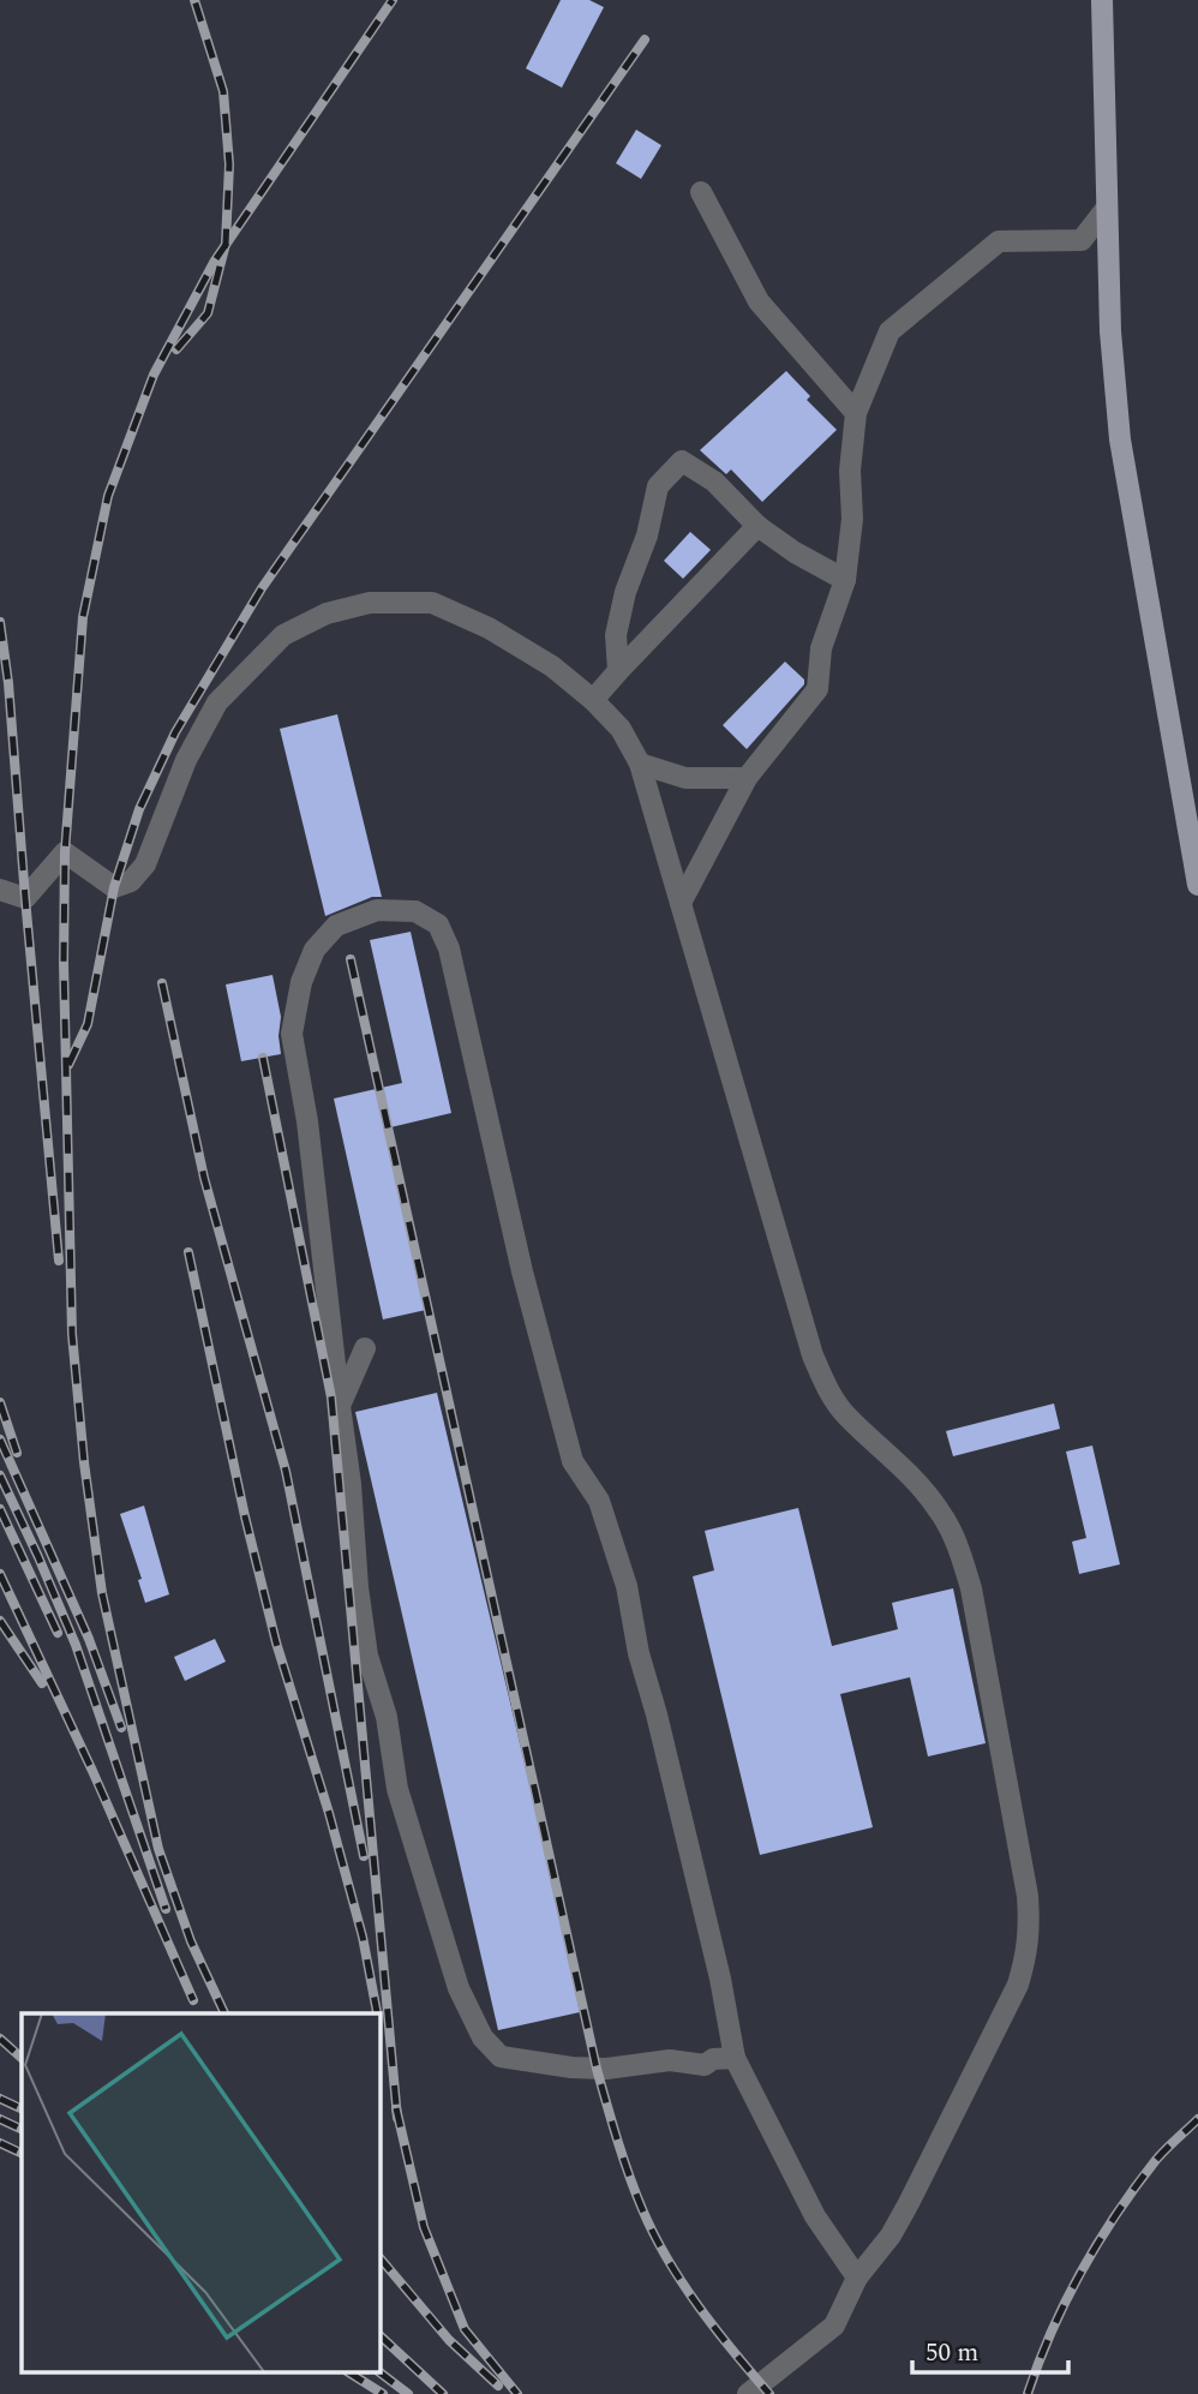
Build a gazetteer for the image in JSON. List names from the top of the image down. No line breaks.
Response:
{"scale_bar":"50 m"}
